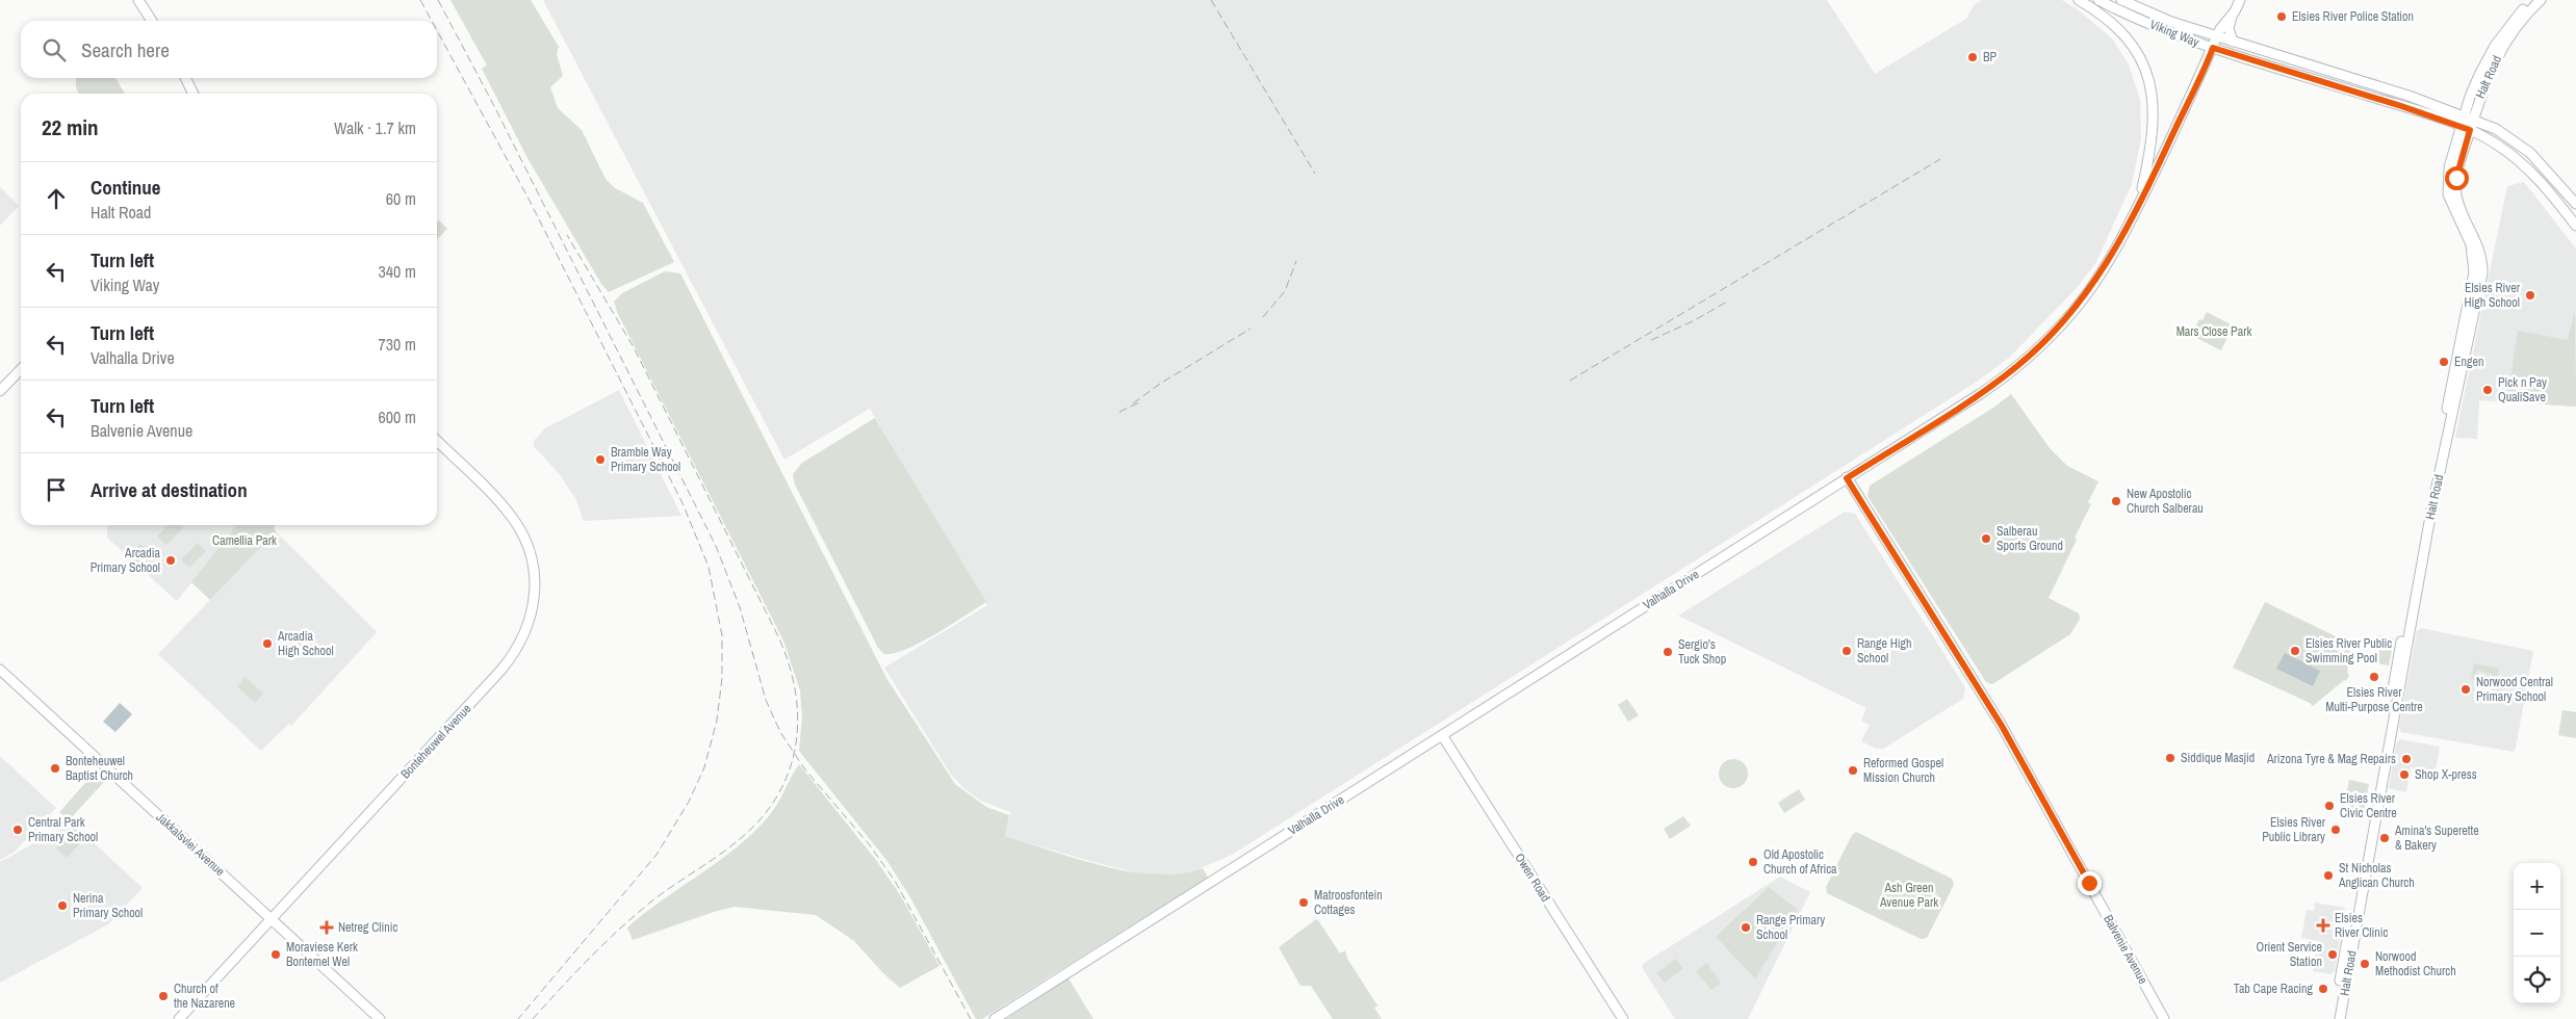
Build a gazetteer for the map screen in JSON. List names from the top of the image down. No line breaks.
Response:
{"streets":{"street":["Viking Way","Halt Road","Valhalla Drive","Bonteheuwel Avenue","Jakkalsvlei Avenue","Owen Road","Balvenie Avenue"]},"crossings":[["Viking Way","Halt Road"],["Viking Way","Valhalla Drive"],["Valhalla Drive","Owen Road"],["Valhalla Drive","Balvenie Avenue"],["Bonteheuwel Avenue","Jakkalsvlei Avenue"]],"parks":["Mars Close Park","Camellia Park","Ash Green Avenue Park"],"places":{"other":["Elsies River Police Station","BP","Elsies River High School","Engen","Pick n Pay QualiSave","Bramble Way Primary School","New Apostolic Church Salberau","Salberau Sports Ground","Arcadia Primary School","Arcadia High School","Range High School","Elsies River Public Swimming Pool","Sergio's Tuck Shop","Elsies River Multi-Purpose Centre","Norwood Central Primary School","Siddique Masjid","Arizona Tyre & Mag Repairs","Bonteheuwel Baptist Church","Reformed Gospel Mission Church","Shop X-press","Elsies River Civic Centre","Central Park Primary School","Elsies River Public Library","Amina's Superette & Bakery","Old Apostolic Church of Africa","St Nicholas Anglican Church","Matroosfontein Cottages","Nerina Primary School","Range Primary School","Moraviese Kerk Bontemel Wel","Orient Service Station","Norwood Methodist Church","Tab Cape Racing","Church of the Nazarene"],"health":["Elsies River Clinic","Netreg Clinic"]},"page":{"search":"Search here","heading":["22 min","Walk · 1.7 km"],"list":[["Continue","Halt Road","60 m"],["Turn left","Viking Way","340 m"],["Turn left","Valhalla Drive","730 m"],["Turn left","Balvenie Avenue","600 m"],"Arrive at destination"],"map_buttons":["+","−"]}}
